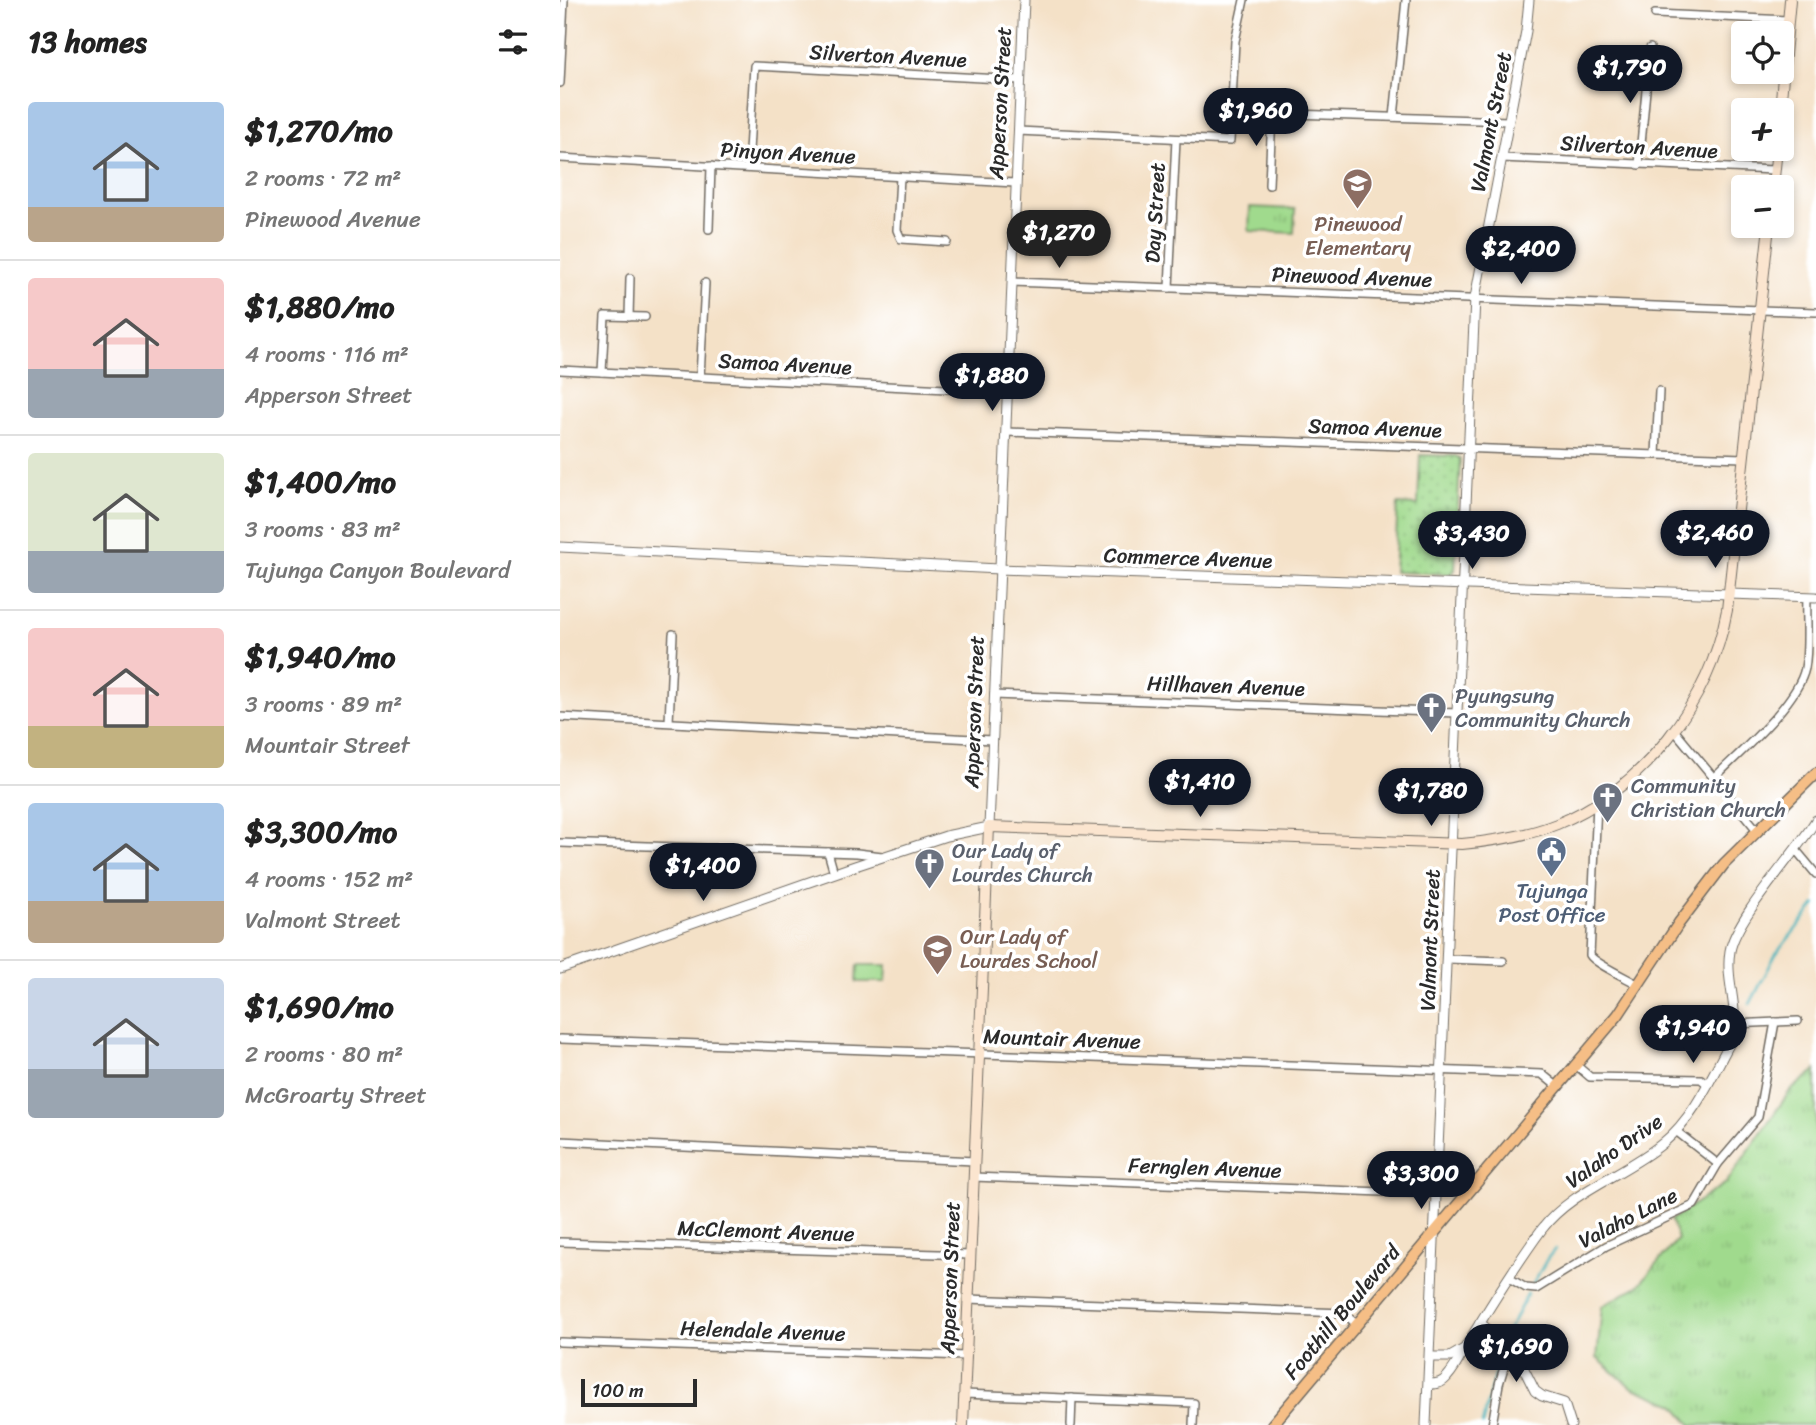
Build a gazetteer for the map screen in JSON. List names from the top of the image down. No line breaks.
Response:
{"streets":{"main road":["Apperson Street","Foothill Boulevard"],"street":["Silverton Avenue","Valmont Street","Pinyon Avenue","Day Street","Pinewood Avenue","Samoa Avenue","Commerce Avenue","Hillhaven Avenue","Mountair Avenue","Valaho Drive","Fernglen Avenue","Valaho Lane","McClemont Avenue","Helendale Avenue"]},"crossings":[["Silverton Avenue","Apperson Street"],["Silverton Avenue","Valmont Street"],["Silverton Avenue","Pinyon Avenue"],["Apperson Street","Pinyon Avenue"],["Apperson Street","Pinewood Avenue"],["Apperson Street","Samoa Avenue"],["Apperson Street","Commerce Avenue"],["Apperson Street","Hillhaven Avenue"],["Apperson Street","Mountair Avenue"],["Apperson Street","Fernglen Avenue"],["Apperson Street","McClemont Avenue"],["Apperson Street","Helendale Avenue"],["Valmont Street","Pinewood Avenue"],["Valmont Street","Samoa Avenue"],["Valmont Street","Commerce Avenue"],["Valmont Street","Hillhaven Avenue"],["Valmont Street","Mountair Avenue"],["Valmont Street","Valaho Drive"],["Valmont Street","Fernglen Avenue"],["Valmont Street","Foothill Boulevard"],["Day Street","Pinewood Avenue"],["Mountair Avenue","Foothill Boulevard"],["Valaho Drive","Valaho Lane"]],"places":{"school or university":["Pinewood Elementary","Our Lady of Lourdes School"],"church":["Pyungsung Community Church","Community Christian Church","Our Lady of Lourdes Church"],"public building":["Tujunga Post Office"]},"scale_bar":"100 m","page":{"heading":"13 homes","map_buttons":["+","−"],"price":["$1,790","$1,960","$1,270","$2,400","$1,880","$2,460","$3,430","$1,410","$1,780","$1,400","$1,940","$3,300","$1,690"],"list":[{"name":"$1,270/mo","note":"2 rooms · 72 m² · Pinewood Avenue"},{"name":"$1,880/mo","note":"4 rooms · 116 m² · Apperson Street"},{"name":"$1,400/mo","note":"3 rooms · 83 m² · Tujunga Canyon Boulevard"},{"name":"$1,940/mo","note":"3 rooms · 89 m² · Mountair Street"},{"name":"$3,300/mo","note":"4 rooms · 152 m² · Valmont Street"},{"name":"$1,690/mo","note":"2 rooms · 80 m² · McGroarty Street"}],"scale":"100 m"}}
